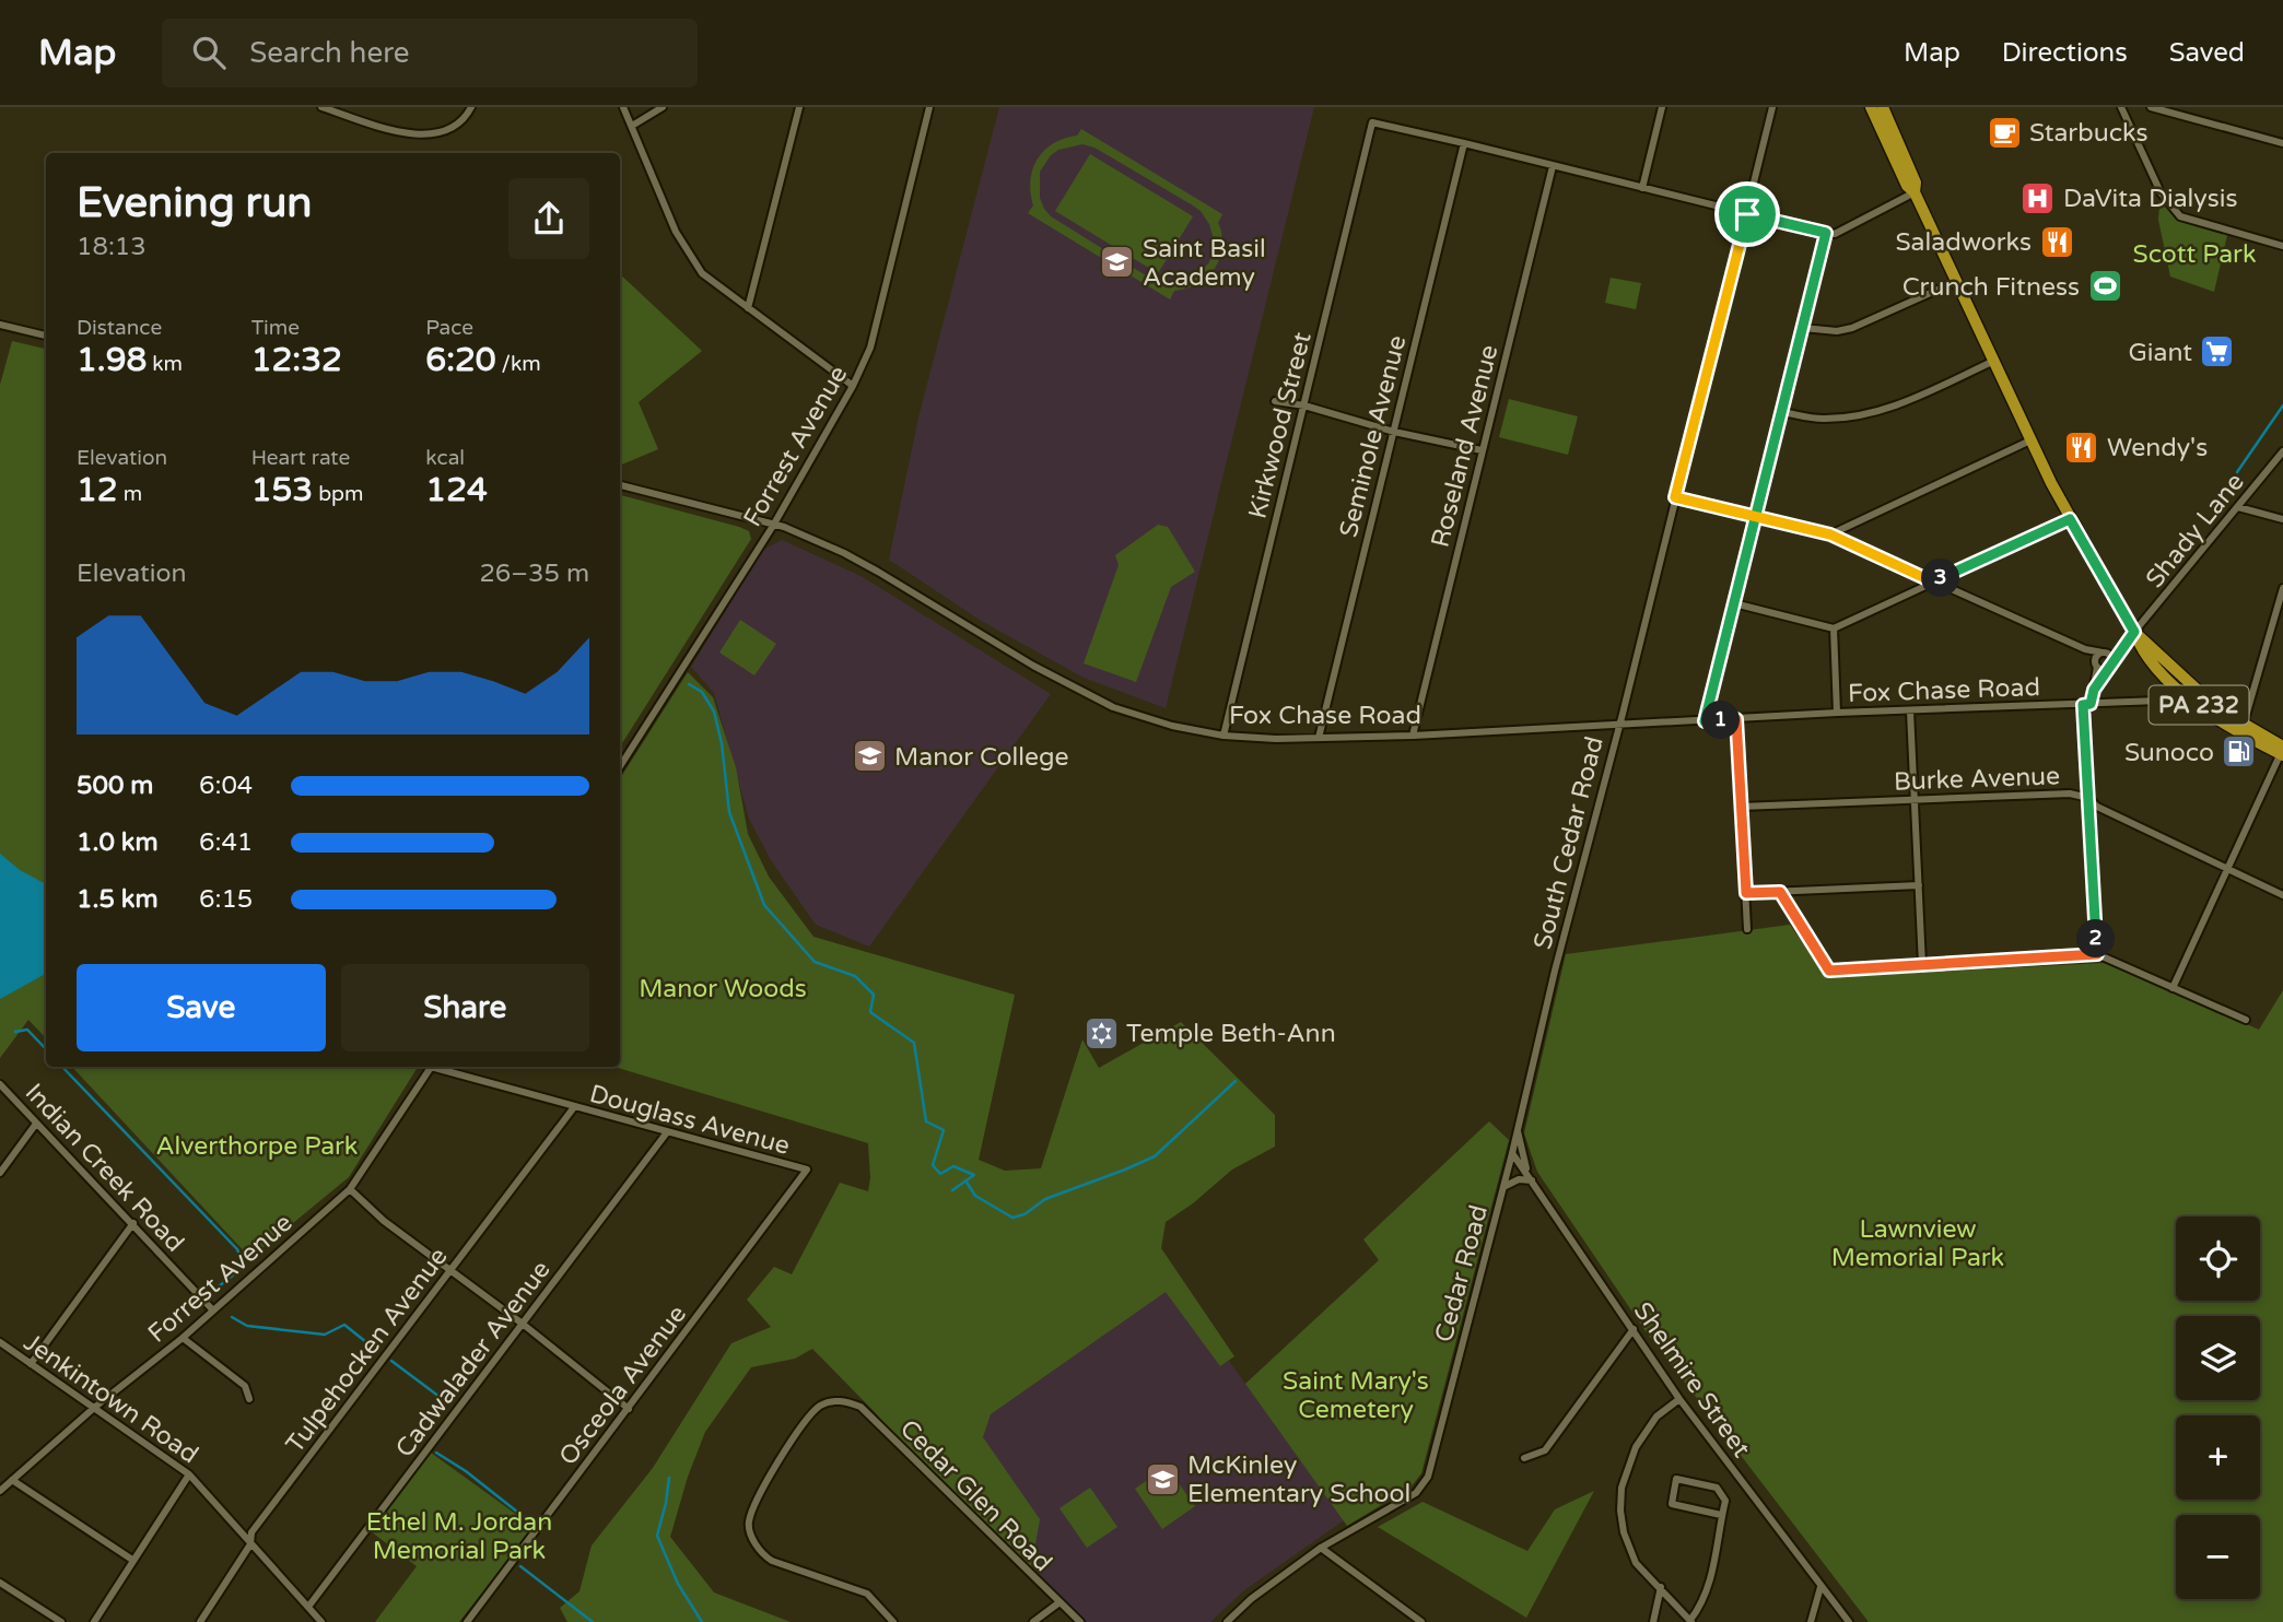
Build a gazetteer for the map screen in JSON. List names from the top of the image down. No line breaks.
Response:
{"streets":{"main road":["PA 232"],"street":["Kirkwood Street","Seminole Avenue","Forrest Avenue","Roseland Avenue","Shady Lane","Fox Chase Road","Burke Avenue","South Cedar Road","Douglass Avenue","Indian Creek Road","Cedar Road","Tulpehocken Avenue","Cadwalader Avenue","Shelmire Street","Osceola Avenue","Jenkintown Road","Cedar Glen Road"]},"crossings":[["Kirkwood Street","Seminole Avenue"],["Kirkwood Street","Fox Chase Road"],["Seminole Avenue","Fox Chase Road"],["Forrest Avenue","Fox Chase Road"],["Forrest Avenue","Indian Creek Road"],["Forrest Avenue","Jenkintown Road"],["Roseland Avenue","Fox Chase Road"],["Shady Lane","PA 232"],["Fox Chase Road","PA 232"],["Fox Chase Road","South Cedar Road"],["South Cedar Road","Cedar Road"],["Douglass Avenue","Tulpehocken Avenue"],["Douglass Avenue","Cadwalader Avenue"],["Douglass Avenue","Osceola Avenue"],["Cedar Road","Shelmire Street"],["Tulpehocken Avenue","Jenkintown Road"],["Cadwalader Avenue","Jenkintown Road"]],"parks":["Scott Park","Manor Woods","Alverthorpe Park","Lawnview Memorial Park","Saint Mary's Cemetery","Ethel M. Jordan Memorial Park"],"places":{"cafe":["Starbucks"],"hospital":["DaVita Dialysis"],"restaurant":["Saladworks","Wendy's"],"school or university":["Saint Basil Academy","Manor College","McKinley Elementary School"],"sports":["Crunch Fitness"],"supermarket":["Giant"],"fuel station":["Sunoco"],"synagogue":["Temple Beth-Ann"]},"page":{"header":"Map","search":"Search here","nav":["Map","Directions","Saved"],"heading":["Evening run","18:13"],"stats":[["Distance","1.98 km"],["Time","12:32"],["Pace","6:20 /km"],["Elevation","12 m"],["Heart rate","153 bpm"],["kcal","124"]],"chart":["Elevation","26–35 m"],"pins":["3","1","2"],"list":[{"name":"500 m","note":"6:04"},{"name":"1.0 km","note":"6:41"},{"name":"1.5 km","note":"6:15"}],"buttons":["Save","Share"],"map_buttons":["+","−"]}}
